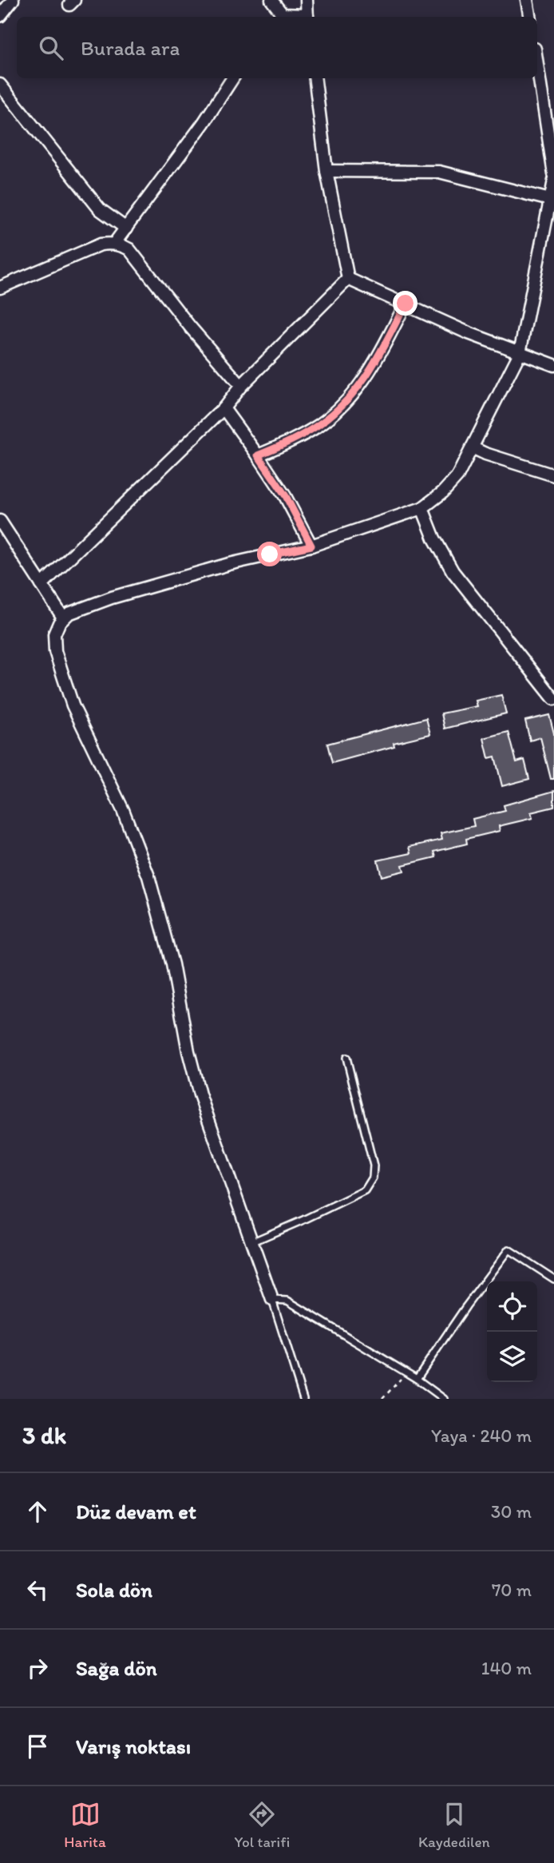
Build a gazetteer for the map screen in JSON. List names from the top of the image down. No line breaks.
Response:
{"page":{"search":"Burada ara","heading":["3 dk","Yaya · 240 m"],"list":[["Düz devam et","30 m"],["Sola dön","70 m"],["Sağa dön","140 m"],"Varış noktası"],"nav":["Harita","Yol tarifi","Kaydedilen"]}}
